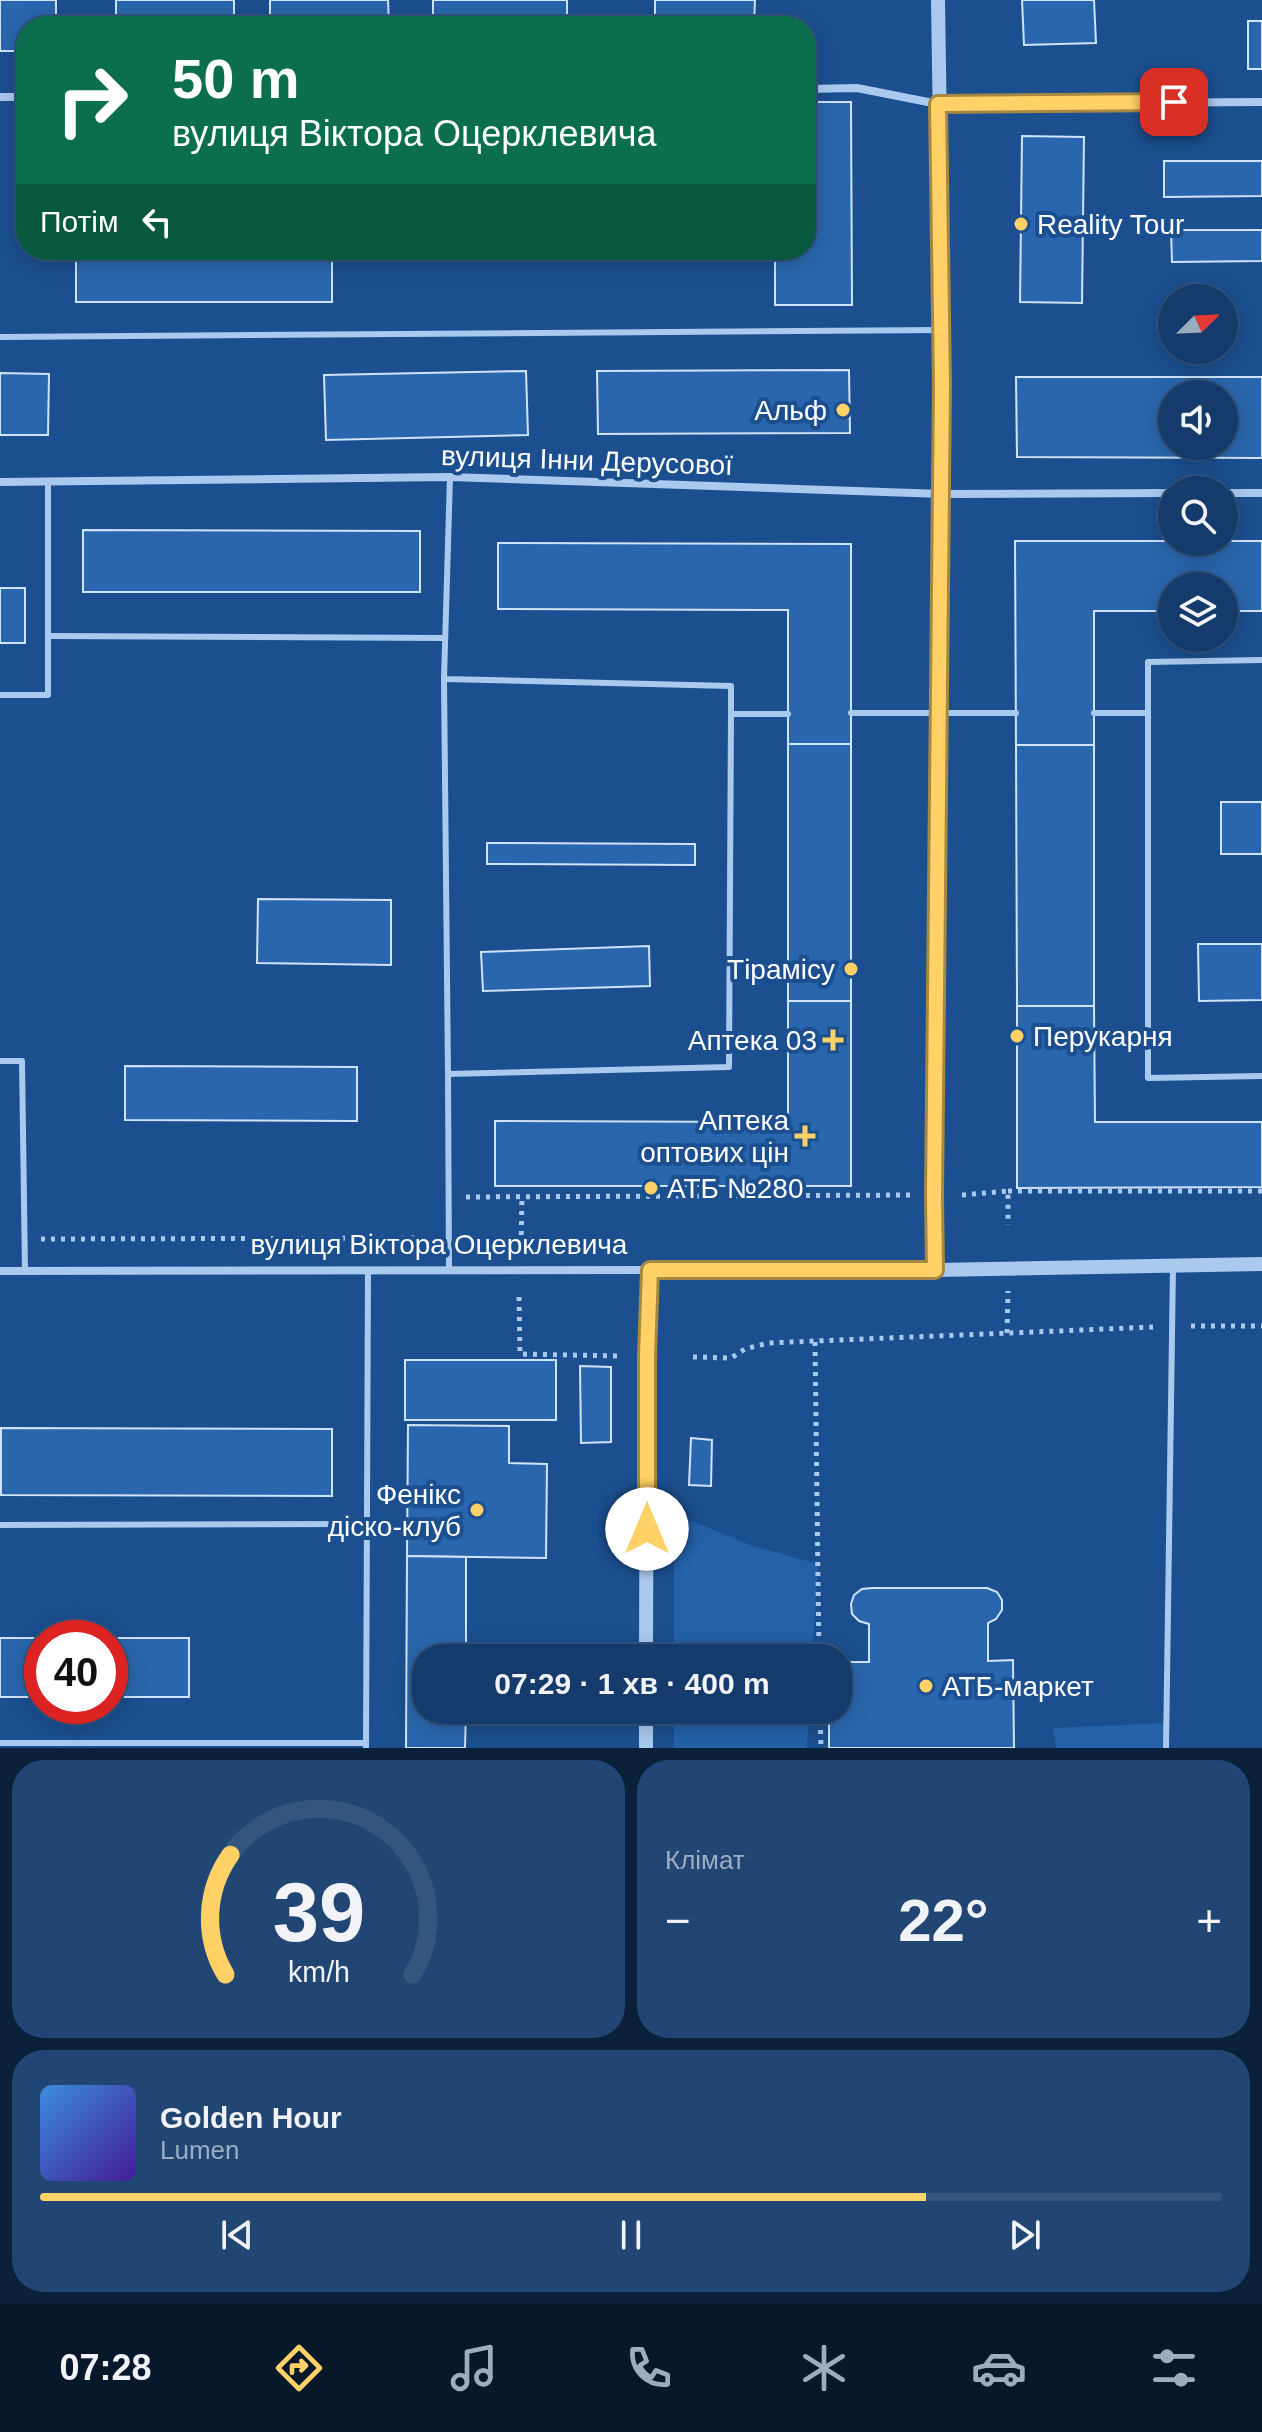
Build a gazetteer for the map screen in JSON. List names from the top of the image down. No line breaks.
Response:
{"streets":{"street":["вулиця Інни Дерусової","вулиця Віктора Оцерклевича"]},"places":{"other":["Reality Tour","Альф","Тірамісу","Перукарня","АТБ №280","Фенікс діско-клуб","АТБ-маркет"],"health":["Аптека 03","Аптека оптових цін"]},"north":"top right","page":{"turn":["50 m","вулиця Віктора Оцерклевича"],"then":"Потім","limit":"40","trip":"07:29 · 1 хв · 400 m","tile":"Клімат","heat":["−","22°","+"],"song":["Golden Hour","Lumen"],"tabs":"07:28","gauge":["39","km/h"]}}
